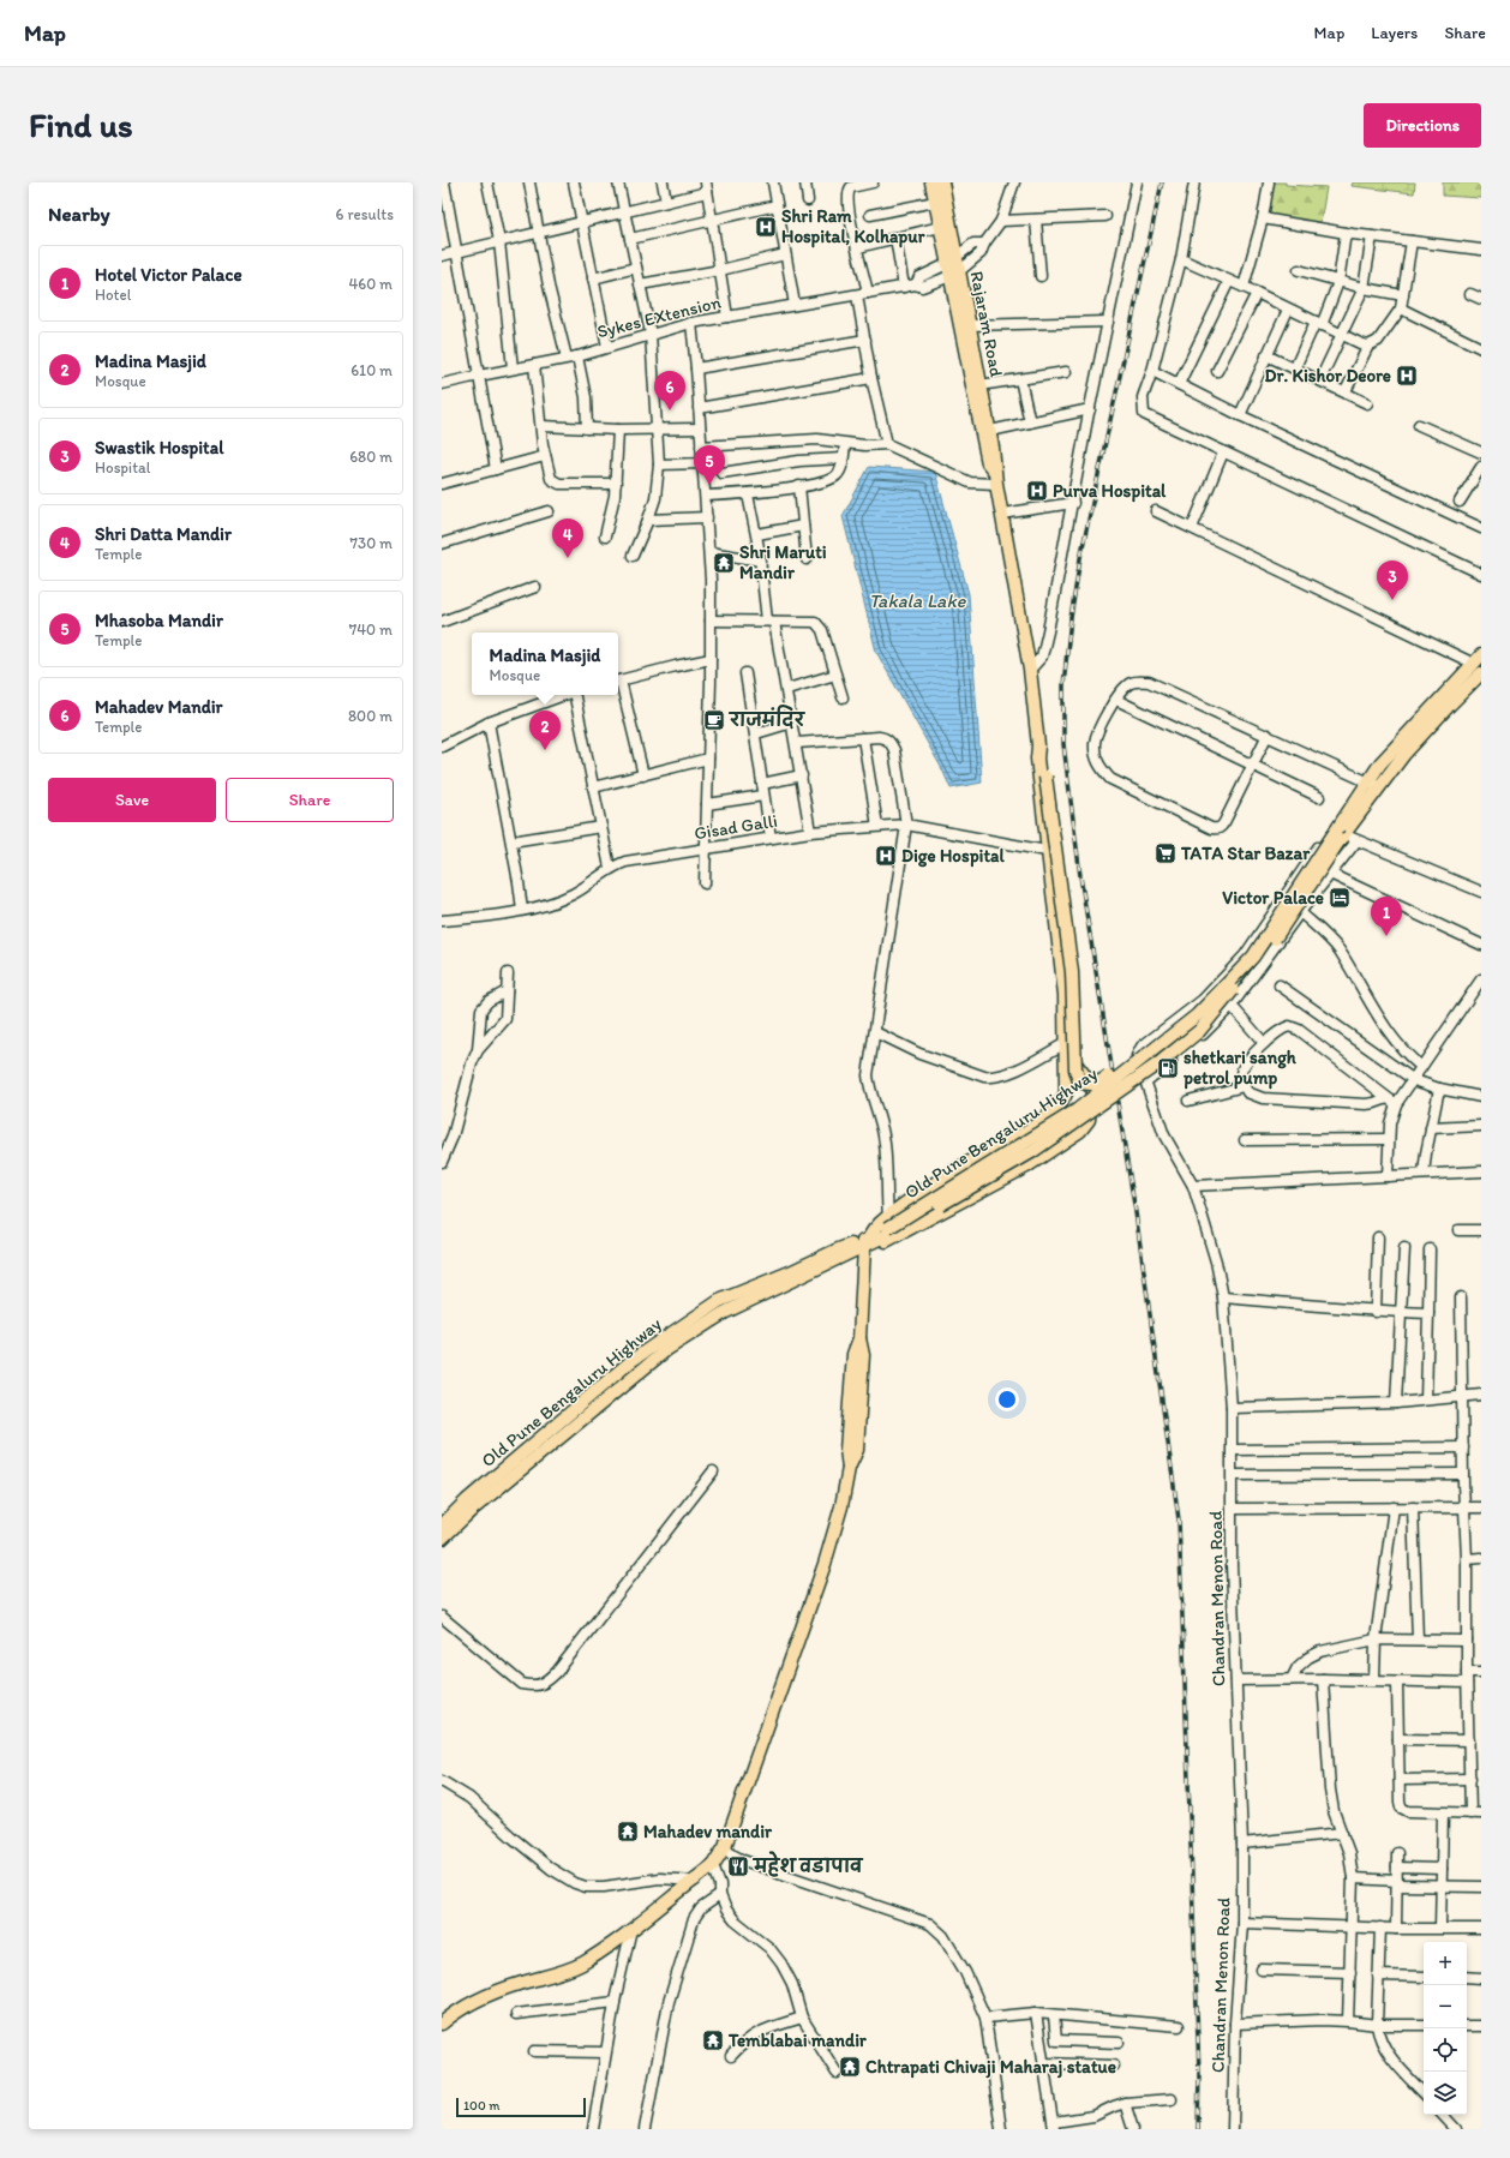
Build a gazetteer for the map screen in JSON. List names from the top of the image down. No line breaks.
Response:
{"streets":{"main road":["Rajaram Road","Old Pune Bengaluru Highway"],"street":["Sykes EXtension","Gisad Galli","Chandran Menon Road"]},"crossings":[["Sykes EXtension","Rajaram Road"],["Old Pune Bengaluru Highway","Chandran Menon Road"]],"water":["Takala Lake"],"places":{"hospital":["Shri Ram Hospital, Kolhapur","Dr. Kishor Deore","Purva Hospital","Dige Hospital"],"temple":["Shri Maruti Mandir","Mahadev mandir","Temblabai mandir","Chtrapati Chivaji Maharaj statue"],"cafe":["राजमंदिर"],"supermarket":["TATA Star Bazar"],"hotel":["Victor Palace"],"fuel station":["shetkari sangh petrol pump"],"restaurant":["महेश वडापाव"]},"scale_bar":"100 m","page":{"header":"Map","nav":["Map","Layers","Share"],"buttons":["Directions",["Save","Share"]],"title":"Find us","heading":["Nearby","6 results"],"list":[{"mark":"1","name":"Hotel Victor Palace","note":"Hotel","value":"460 m"},{"mark":"2","name":"Madina Masjid","note":"Mosque","value":"610 m"},{"mark":"3","name":"Swastik Hospital","note":"Hospital","value":"680 m"},{"mark":"4","name":"Shri Datta Mandir","note":"Temple","value":"730 m"},{"mark":"5","name":"Mhasoba Mandir","note":"Temple","value":"740 m"},{"mark":"6","name":"Mahadev Mandir","note":"Temple","value":"800 m"}],"pins":["6","5","4","3","2","1"],"popup":["Madina Masjid","Mosque"],"map_buttons":["+","−"],"scale":"100 m"}}
